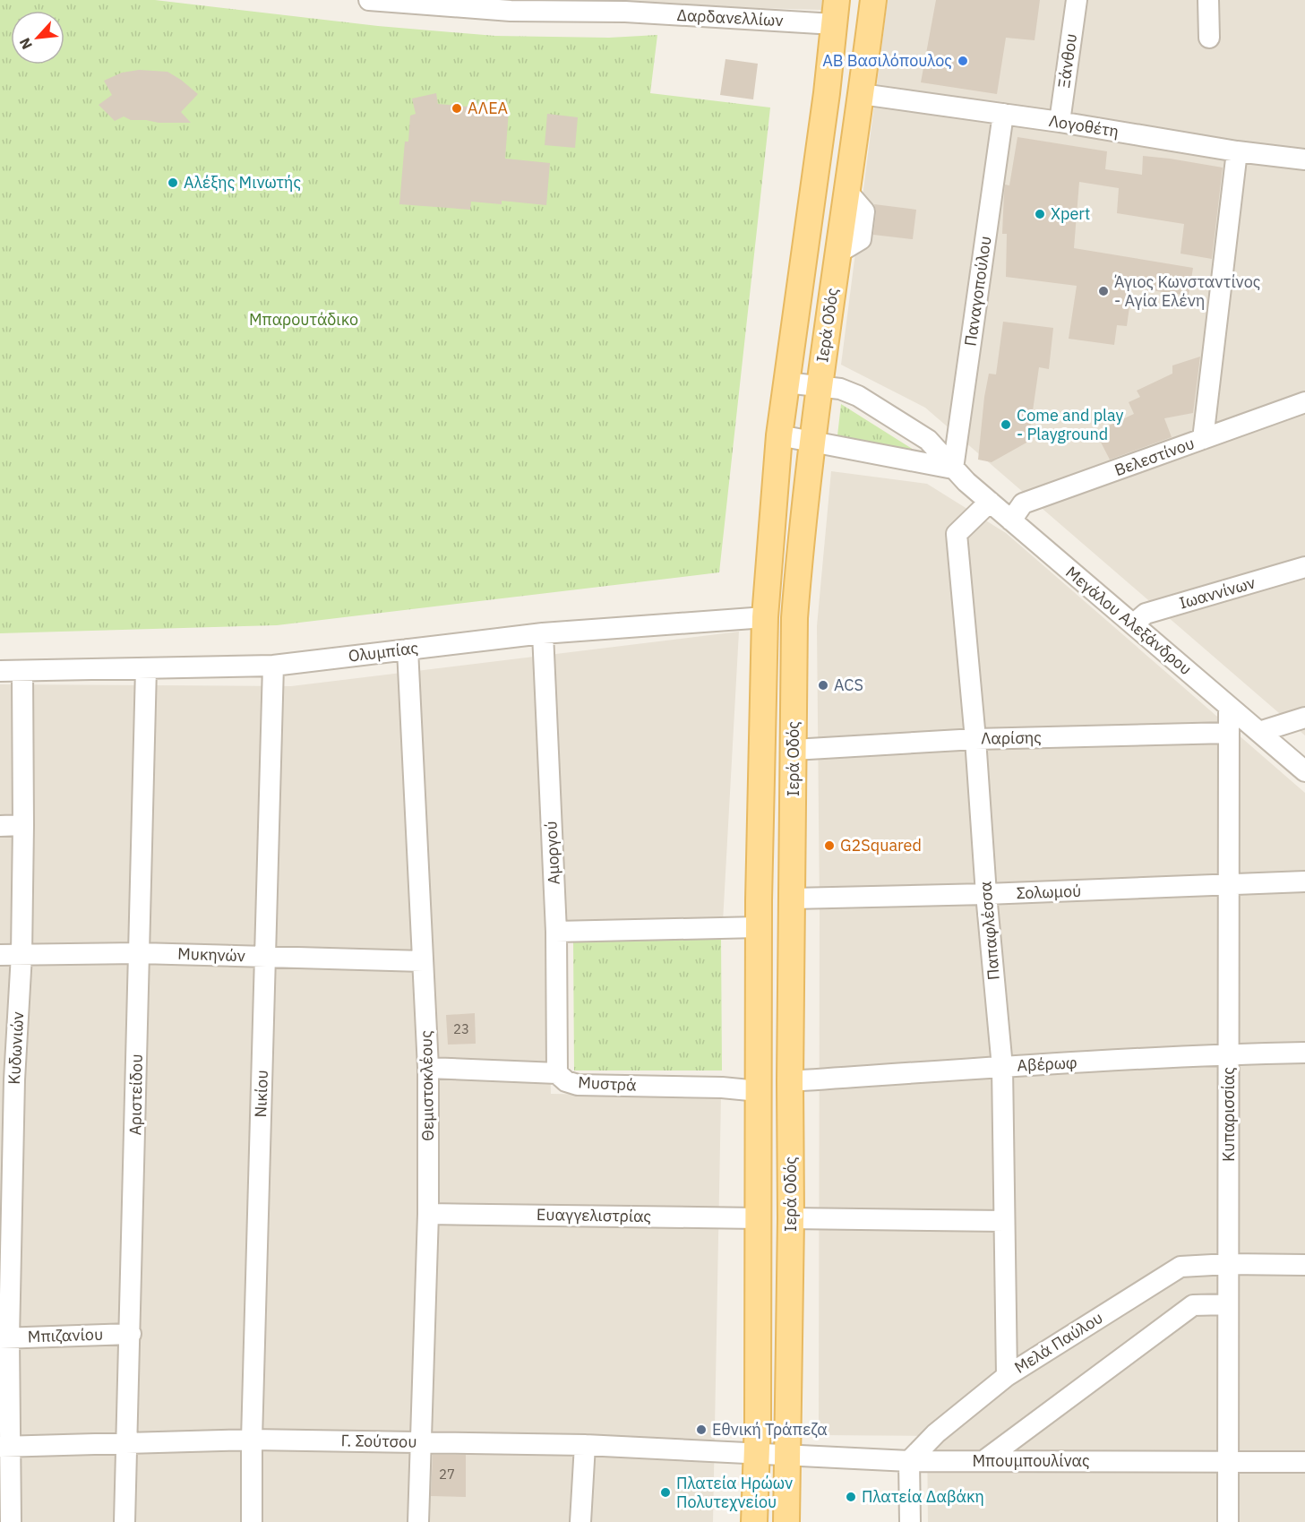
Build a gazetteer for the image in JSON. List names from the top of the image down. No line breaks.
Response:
{"streets":{"main road":["Ιερά Οδός"],"street":["Δαρδανελλίων","Ξάνθου","Λογοθέτη","Παναγοπούλου","Βελεστίνου","Ιωαννίνων","Μεγάλου Αλεξάνδρου","Ολυμπίας","Λαρίσης","Αμοργού","Σολωμού","Παπαφλέσσα","Μυκηνών","Κυδωνιών","Αβέρωφ","Μυστρά","Θεμιστοκλέους","Νικίου","Αριστείδου","Κυπαρισσίας","Ευαγγελιστρίας","Μπιζανίου","Μελά Παύλου","Γ. Σούτσου","Μπουμπουλίνας"]},"crossings":[["Δαρδανελλίων","Ιερά Οδός"],["Ξάνθου","Λογοθέτη"],["Λογοθέτη","Παναγοπούλου"],["Λογοθέτη","Ιερά Οδός"],["Παναγοπούλου","Μεγάλου Αλεξάνδρου"],["Ιερά Οδός","Μεγάλου Αλεξάνδρου"],["Ιερά Οδός","Ολυμπίας"],["Ιερά Οδός","Λαρίσης"],["Ιερά Οδός","Σολωμού"],["Ιερά Οδός","Αβέρωφ"],["Ιερά Οδός","Μυστρά"],["Ιερά Οδός","Ευαγγελιστρίας"],["Ιερά Οδός","Γ. Σούτσου"],["Ιερά Οδός","Μπουμπουλίνας"],["Βελεστίνου","Μεγάλου Αλεξάνδρου"],["Ιωαννίνων","Μεγάλου Αλεξάνδρου"],["Μεγάλου Αλεξάνδρου","Παπαφλέσσα"],["Μεγάλου Αλεξάνδρου","Κυπαρισσίας"],["Ολυμπίας","Αμοργού"],["Ολυμπίας","Κυδωνιών"],["Ολυμπίας","Θεμιστοκλέους"],["Ολυμπίας","Νικίου"],["Ολυμπίας","Αριστείδου"],["Λαρίσης","Παπαφλέσσα"],["Λαρίσης","Κυπαρισσίας"],["Αμοργού","Μυστρά"],["Σολωμού","Παπαφλέσσα"],["Σολωμού","Κυπαρισσίας"],["Παπαφλέσσα","Αβέρωφ"],["Παπαφλέσσα","Μελά Παύλου"],["Μυκηνών","Κυδωνιών"],["Μυκηνών","Θεμιστοκλέους"],["Μυκηνών","Νικίου"],["Μυκηνών","Αριστείδου"],["Κυδωνιών","Μπιζανίου"],["Κυδωνιών","Γ. Σούτσου"],["Αβέρωφ","Κυπαρισσίας"],["Μυστρά","Θεμιστοκλέους"],["Θεμιστοκλέους","Ευαγγελιστρίας"],["Θεμιστοκλέους","Γ. Σούτσου"],["Νικίου","Γ. Σούτσου"],["Αριστείδου","Μπιζανίου"],["Αριστείδου","Γ. Σούτσου"],["Κυπαρισσίας","Μελά Παύλου"],["Κυπαρισσίας","Μπουμπουλίνας"],["Μελά Παύλου","Μπουμπουλίνας"],["Γ. Σούτσου","Μπουμπουλίνας"]],"parks":["Μπαρουτάδικο"],"places":["ΑΒ Βασιλόπουλος","ΑΛΕΑ","Αλέξης Μινωτής","Xpert","Άγιος Κωνσταντίνος - Αγία Ελένη","Come and play - Playground","ACS","G2Squared","Εθνική Τράπεζα","Πλατεία Ηρώων Πολυτεχνείου","Πλατεία Δαβάκη"],"house_numbers":["23","27"],"north":"bottom left"}
